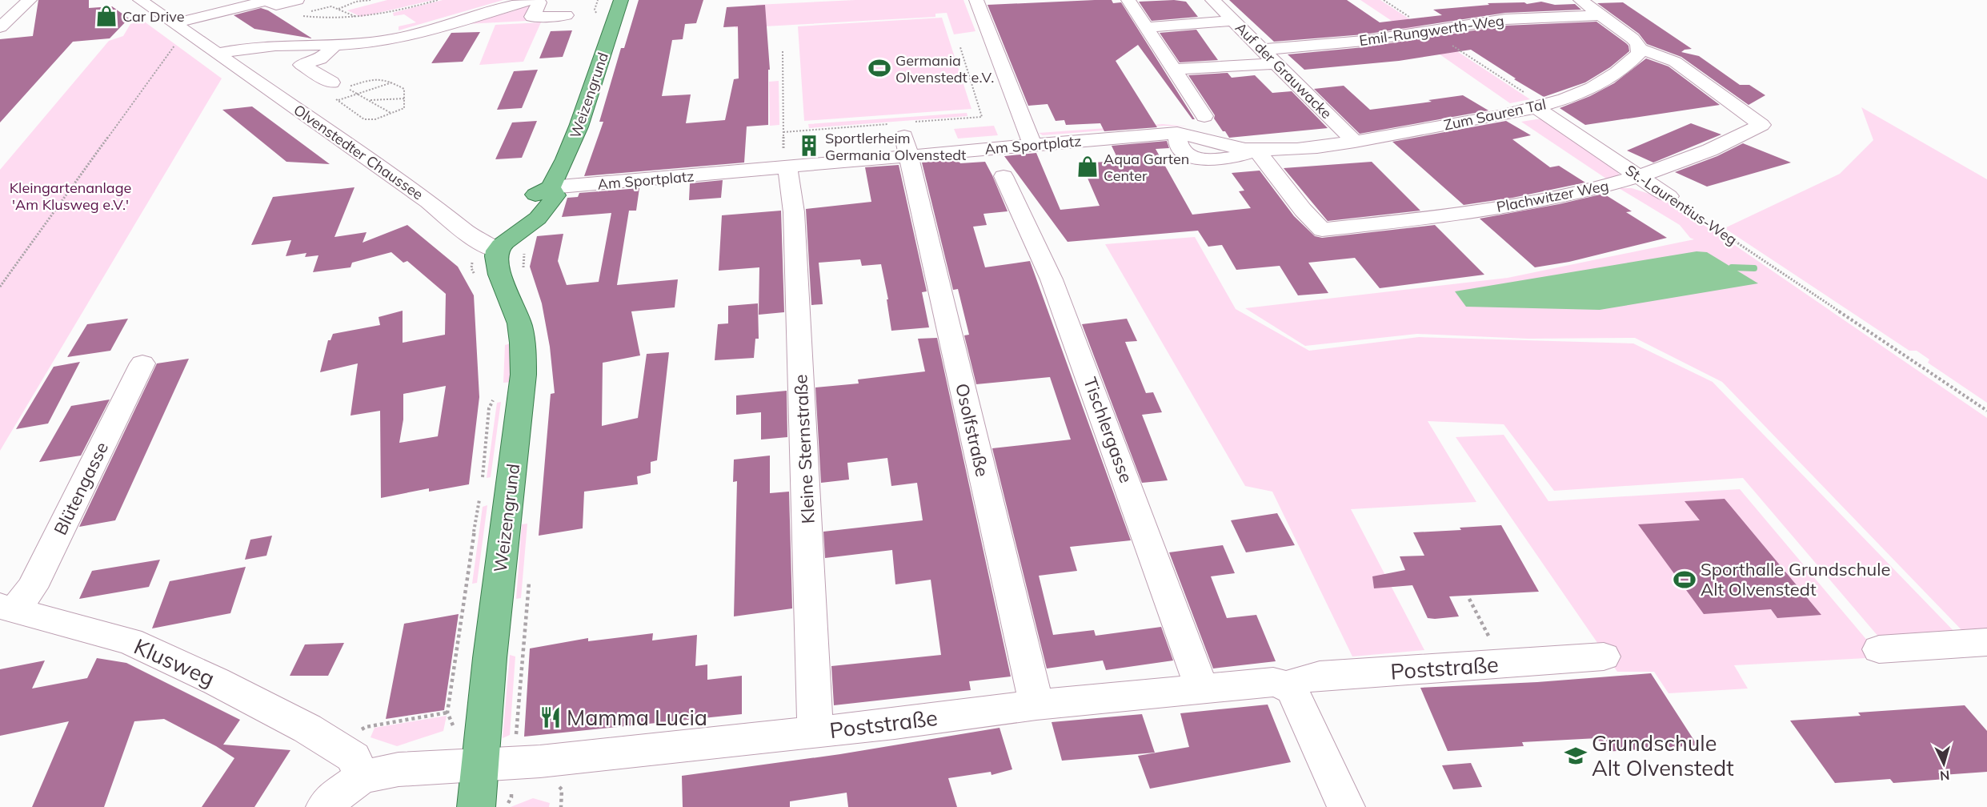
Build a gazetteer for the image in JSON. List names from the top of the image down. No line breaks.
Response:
{"streets":{"main road":["Weizengrund"],"street":["Emil-Rungwerth-Weg","Auf der Grauwacke","Zum Sauren Tal","Am Sportplatz","Olvenstedter Chaussee","Plachwitzer Weg","St.-Laurentius-Weg","Osolfstraße","Tischlergasse","Kleine Sternstraße","Blütengasse","Klusweg","Poststraße"]},"crossings":[["Emil-Rungwerth-Weg","Auf der Grauwacke"],["Auf der Grauwacke","Zum Sauren Tal"],["Weizengrund","Am Sportplatz"],["Weizengrund","Olvenstedter Chaussee"],["Weizengrund","Poststraße"],["Zum Sauren Tal","Am Sportplatz"],["Zum Sauren Tal","Plachwitzer Weg"],["Zum Sauren Tal","St.-Laurentius-Weg"],["Am Sportplatz","Plachwitzer Weg"],["Am Sportplatz","Osolfstraße"],["Am Sportplatz","Kleine Sternstraße"],["Plachwitzer Weg","St.-Laurentius-Weg"],["Osolfstraße","Poststraße"],["Tischlergasse","Poststraße"],["Kleine Sternstraße","Poststraße"],["Blütengasse","Klusweg"]],"parks":["Kleingartenanlage 'Am Klusweg e.V.'"],"places":{"shop":["Car Drive","Aqua Garten Center"],"sports":["Germania Olvenstedt e.V.","Sporthalle Grundschule Alt Olvenstedt"],"building":["Sportlerheim Germania Olvenstedt"],"restaurant":["Mamma Lucia"],"school or university":["Grundschule Alt Olvenstedt"]},"north":"bottom"}
